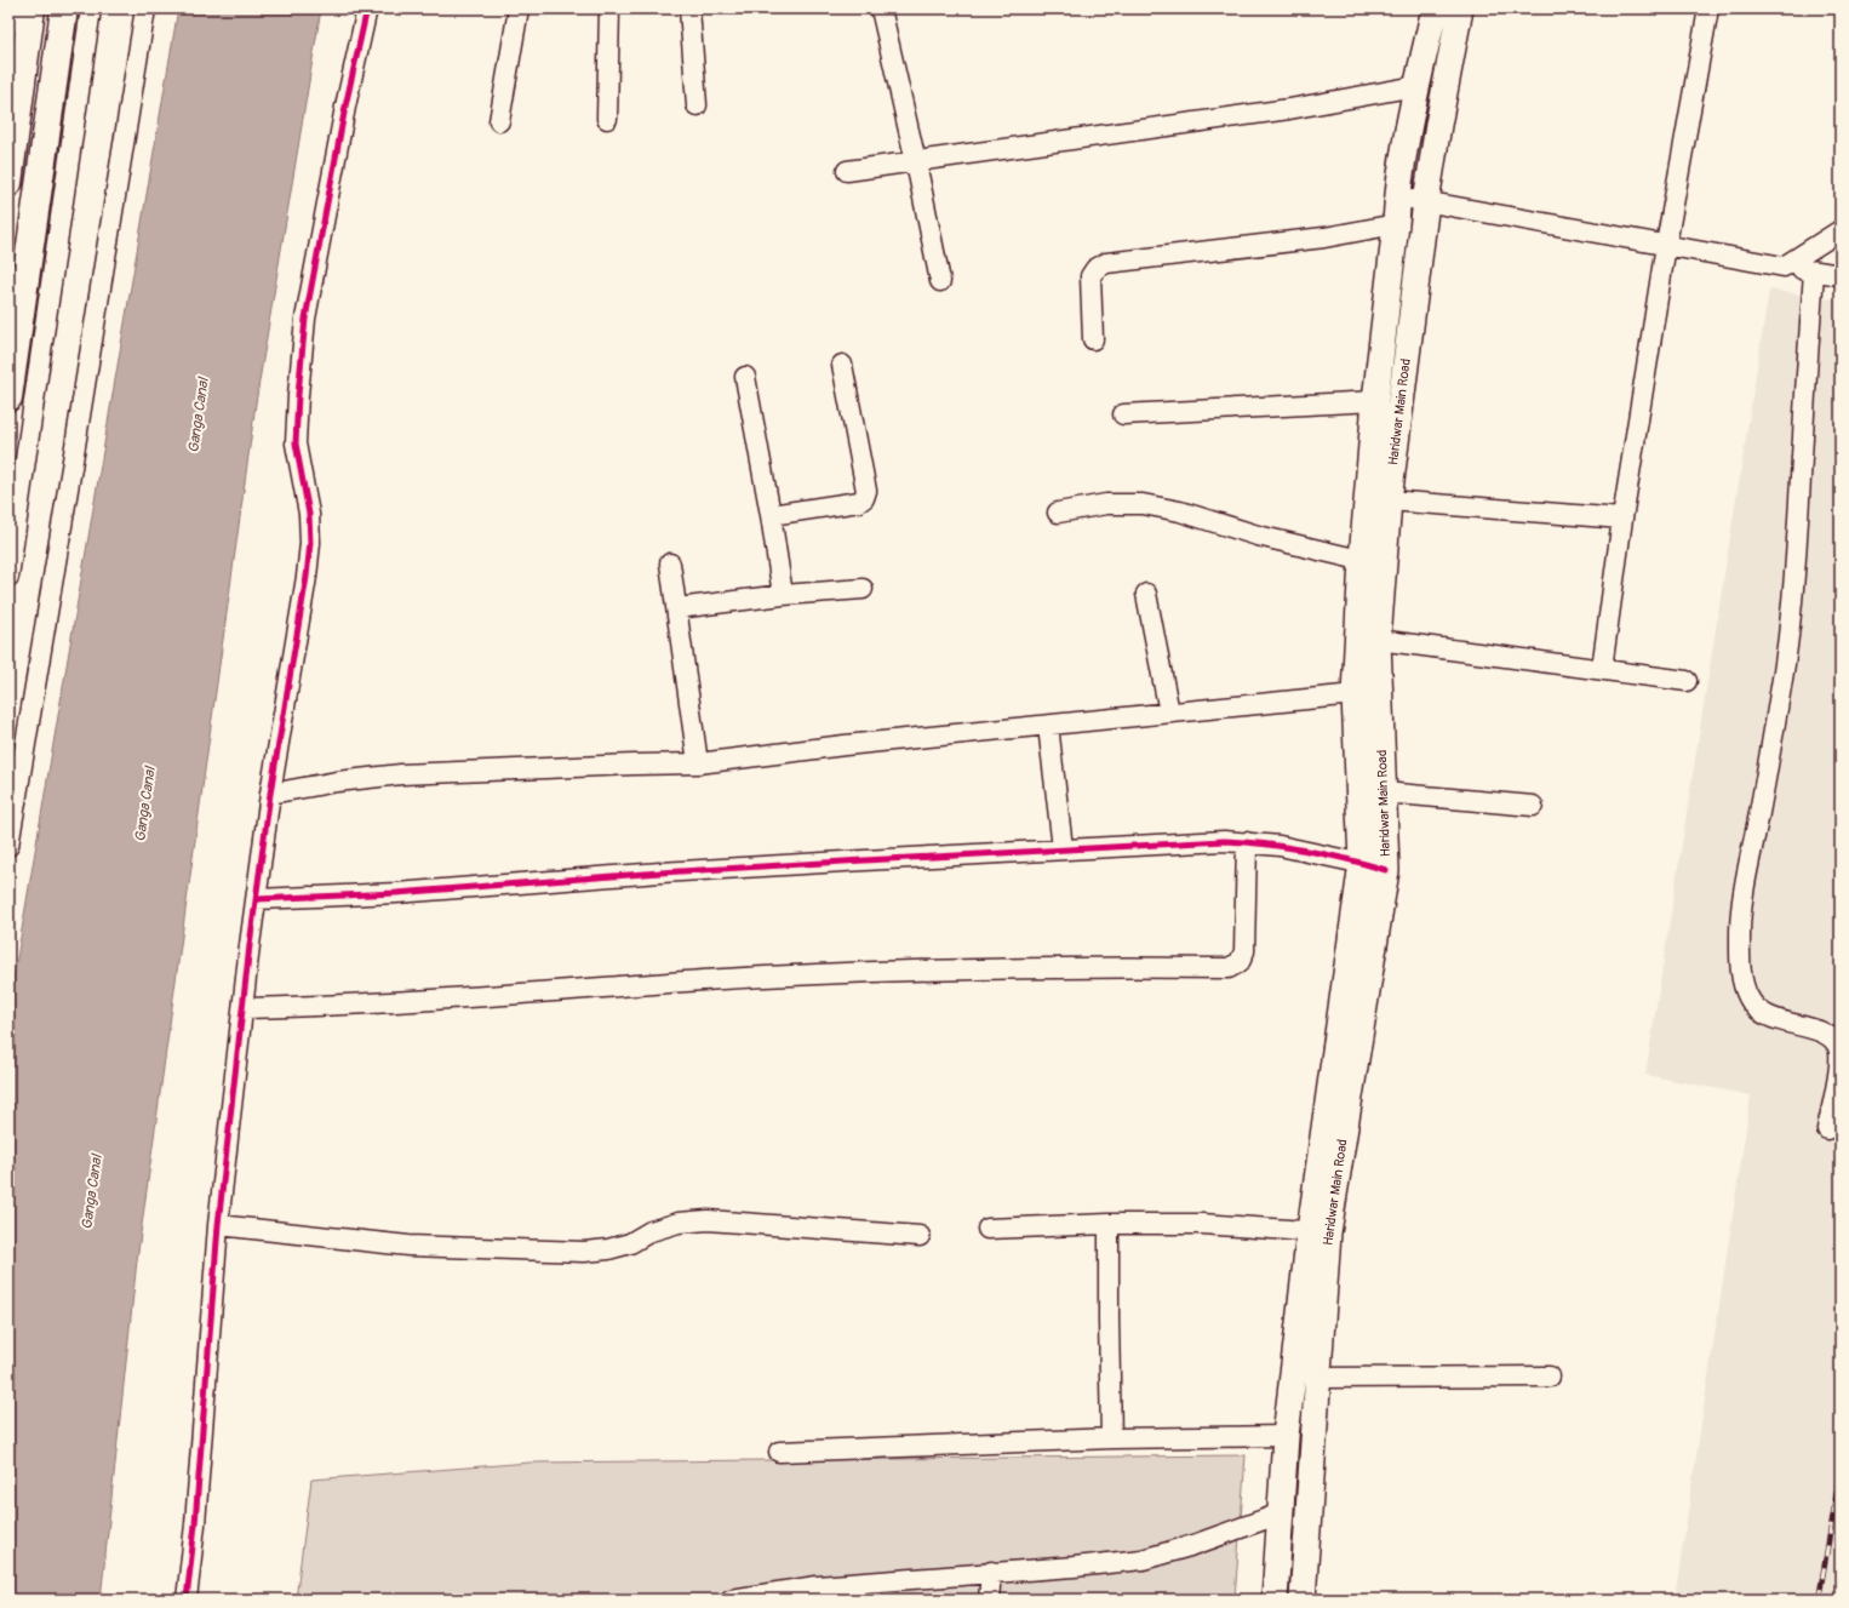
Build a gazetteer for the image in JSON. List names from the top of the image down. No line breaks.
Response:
{"streets":{"main road":["Haridwar Main Road"]},"water":["Ganga Canal"]}
